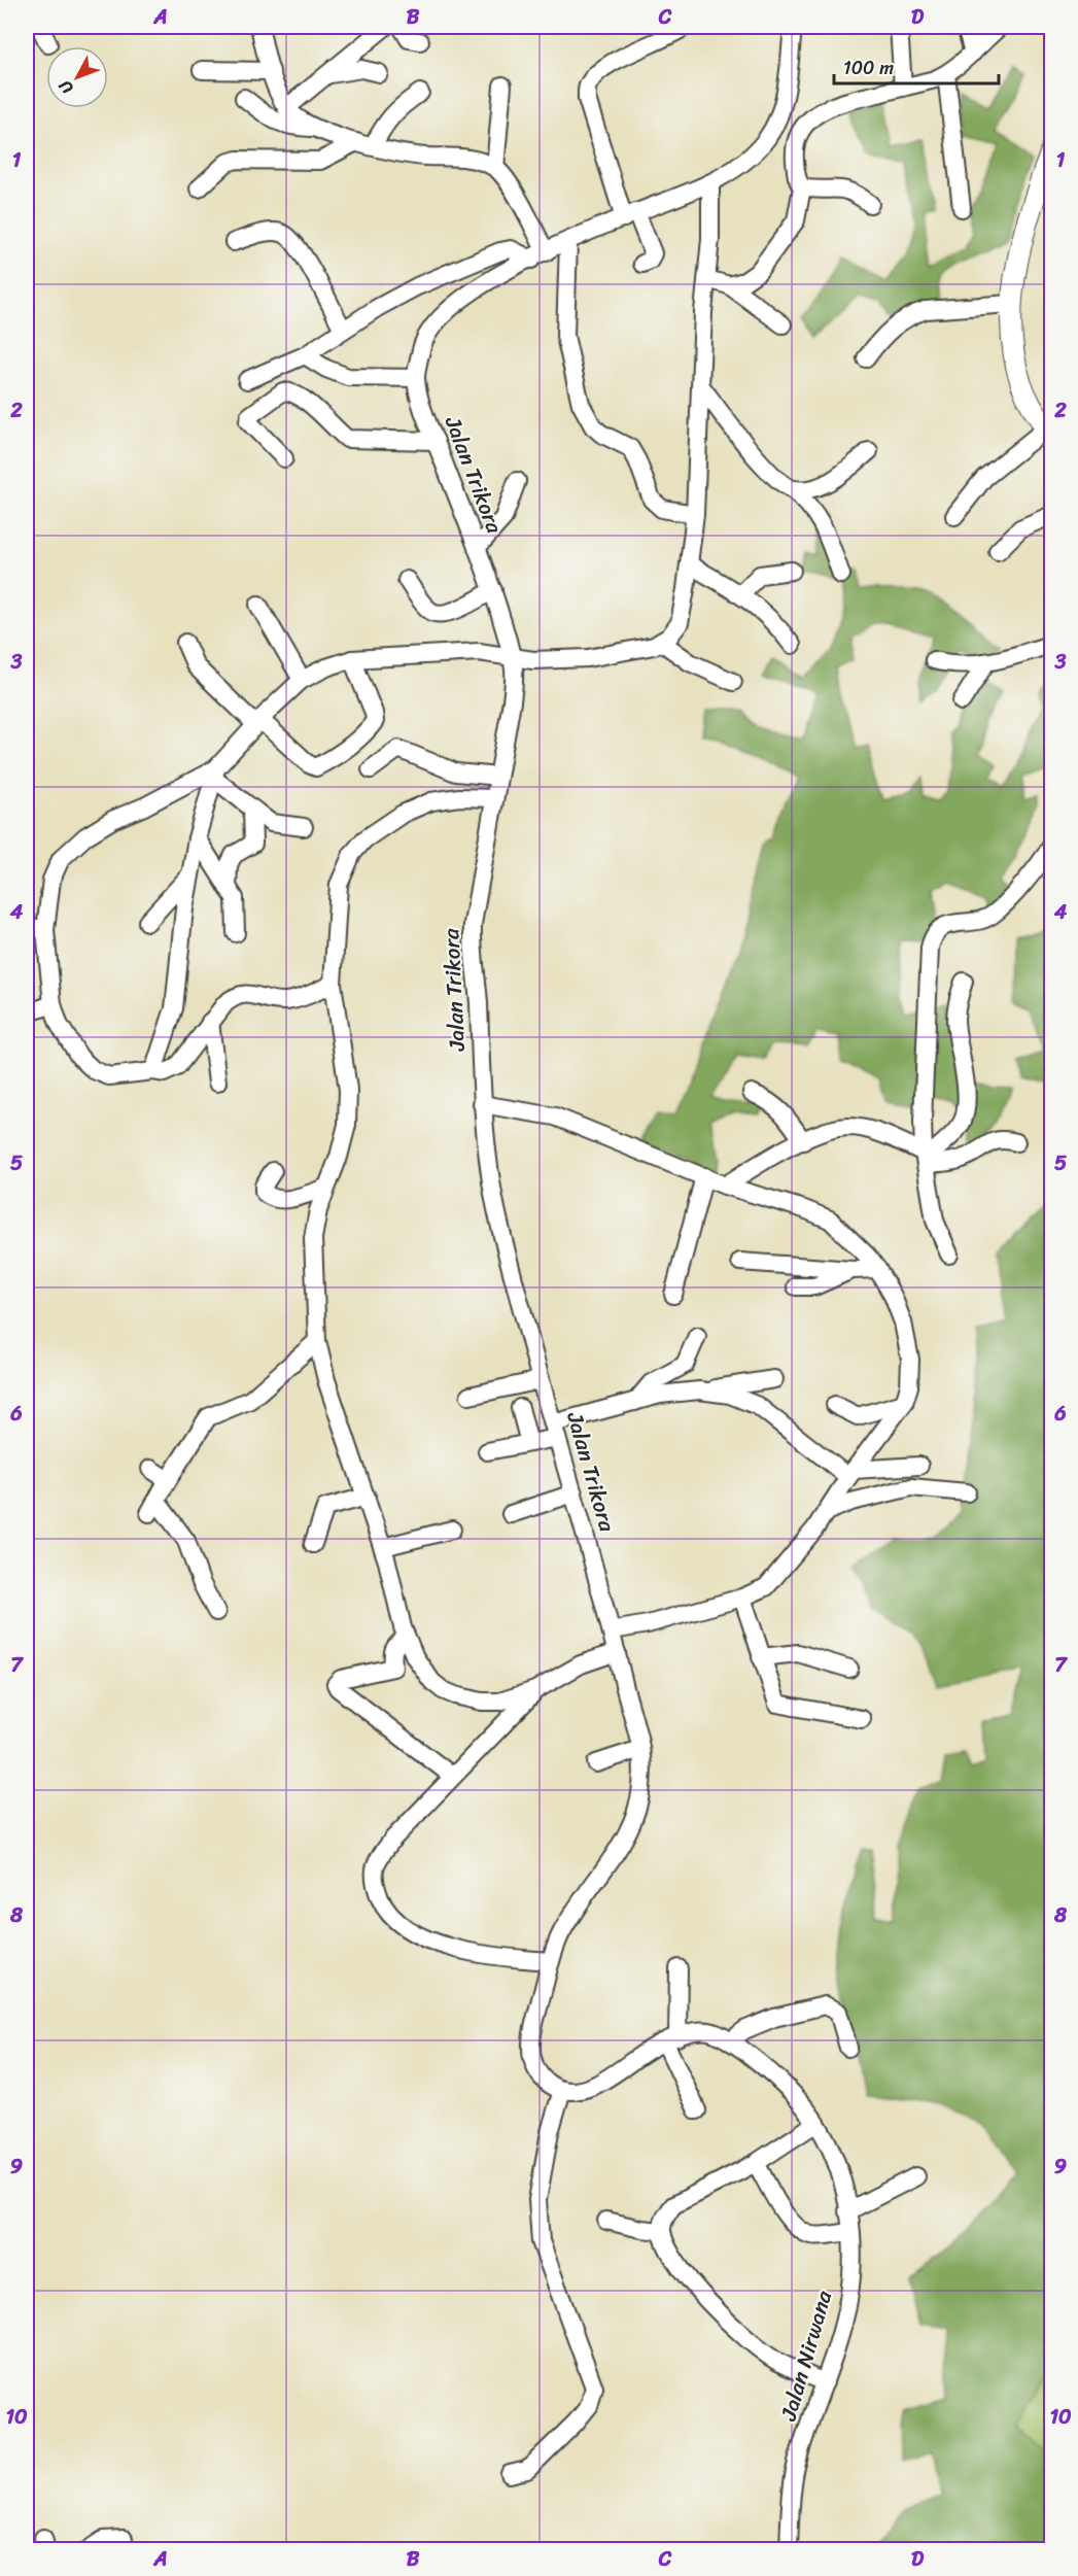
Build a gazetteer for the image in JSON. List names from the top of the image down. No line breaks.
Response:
{"streets":{"street":["Jalan Trikora","Jalan Nirwana"]},"crossings":[["Jalan Trikora","Jalan Nirwana"]],"scale_bar":"100 m","north":"bottom left","grid":{"columns":["A","B","C","D"],"rows":["1","2","3","4","5","6","7","8","9","10"]}}
